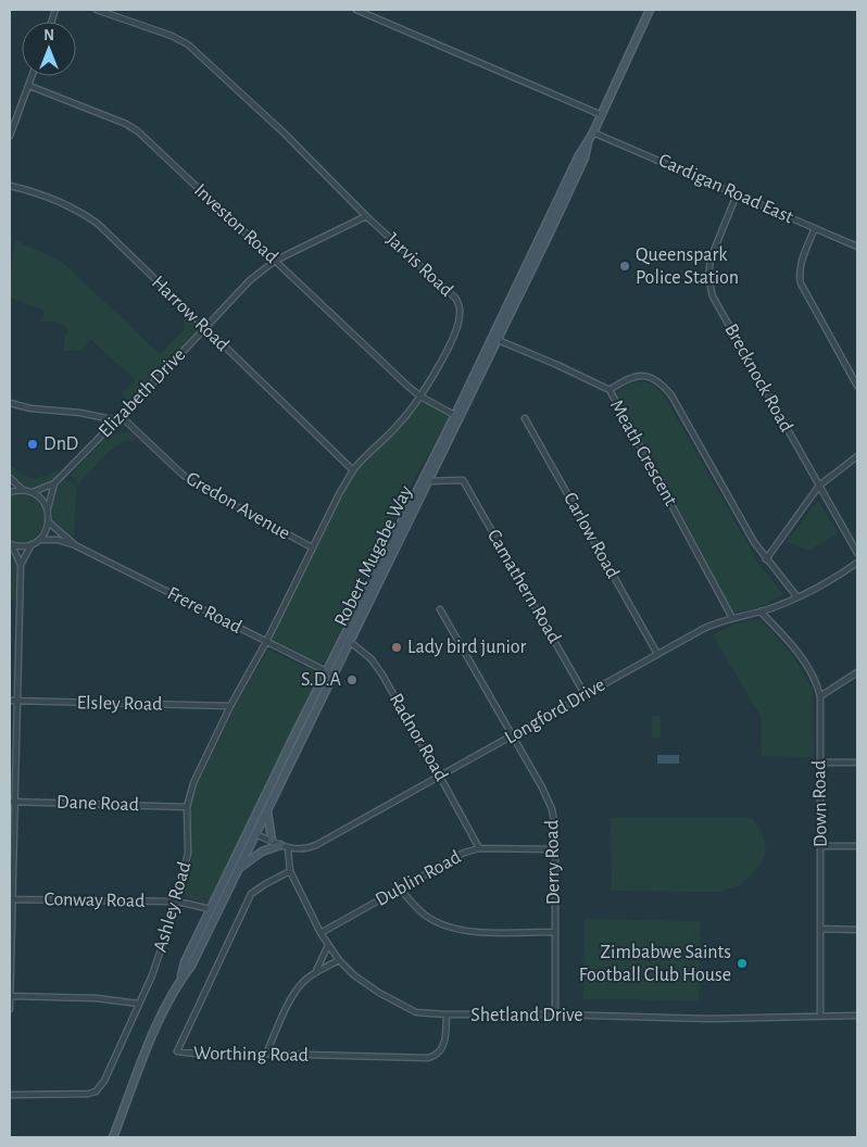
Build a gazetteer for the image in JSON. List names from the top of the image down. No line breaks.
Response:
{"streets":{"main road":["Robert Mugabe Way"],"street":["Cardigan Road East","Investon Road","Jarvis Road","Harrow Road","Brecknock Road","Elizabeth Drive","Meath Crescent","Gredon Avenue","Carlow Road","Camathern Road","Frere Road","Elsley Road","Longford Drive","Radnor Road","Dane Road","Down Road","Derry Road","Dublin Road","Conway Road","Ashley Road","Shetland Drive","Worthing Road"]},"crossings":[["Cardigan Road East","Brecknock Road"],["Cardigan Road East","Robert Mugabe Way"],["Investon Road","Jarvis Road"],["Investon Road","Elizabeth Drive"],["Investon Road","Robert Mugabe Way"],["Jarvis Road","Harrow Road"],["Jarvis Road","Elizabeth Drive"],["Jarvis Road","Gredon Avenue"],["Jarvis Road","Frere Road"],["Jarvis Road","Ashley Road"],["Harrow Road","Elizabeth Drive"],["Elizabeth Drive","Gredon Avenue"],["Elizabeth Drive","Frere Road"],["Meath Crescent","Longford Drive"],["Carlow Road","Longford Drive"],["Robert Mugabe Way","Camathern Road"],["Robert Mugabe Way","Frere Road"],["Robert Mugabe Way","Longford Drive"],["Robert Mugabe Way","Radnor Road"],["Robert Mugabe Way","Conway Road"],["Camathern Road","Longford Drive"],["Frere Road","Ashley Road"],["Elsley Road","Ashley Road"],["Longford Drive","Radnor Road"],["Longford Drive","Down Road"],["Longford Drive","Derry Road"],["Longford Drive","Shetland Drive"],["Radnor Road","Dublin Road"],["Dane Road","Ashley Road"],["Down Road","Shetland Drive"],["Derry Road","Dublin Road"],["Derry Road","Shetland Drive"],["Dublin Road","Shetland Drive"],["Conway Road","Ashley Road"],["Shetland Drive","Worthing Road"]],"places":["Queenspark Police Station","DnD","Lady bird junior","S.D.A","Zimbabwe Saints Football Club House"],"north":"top"}
